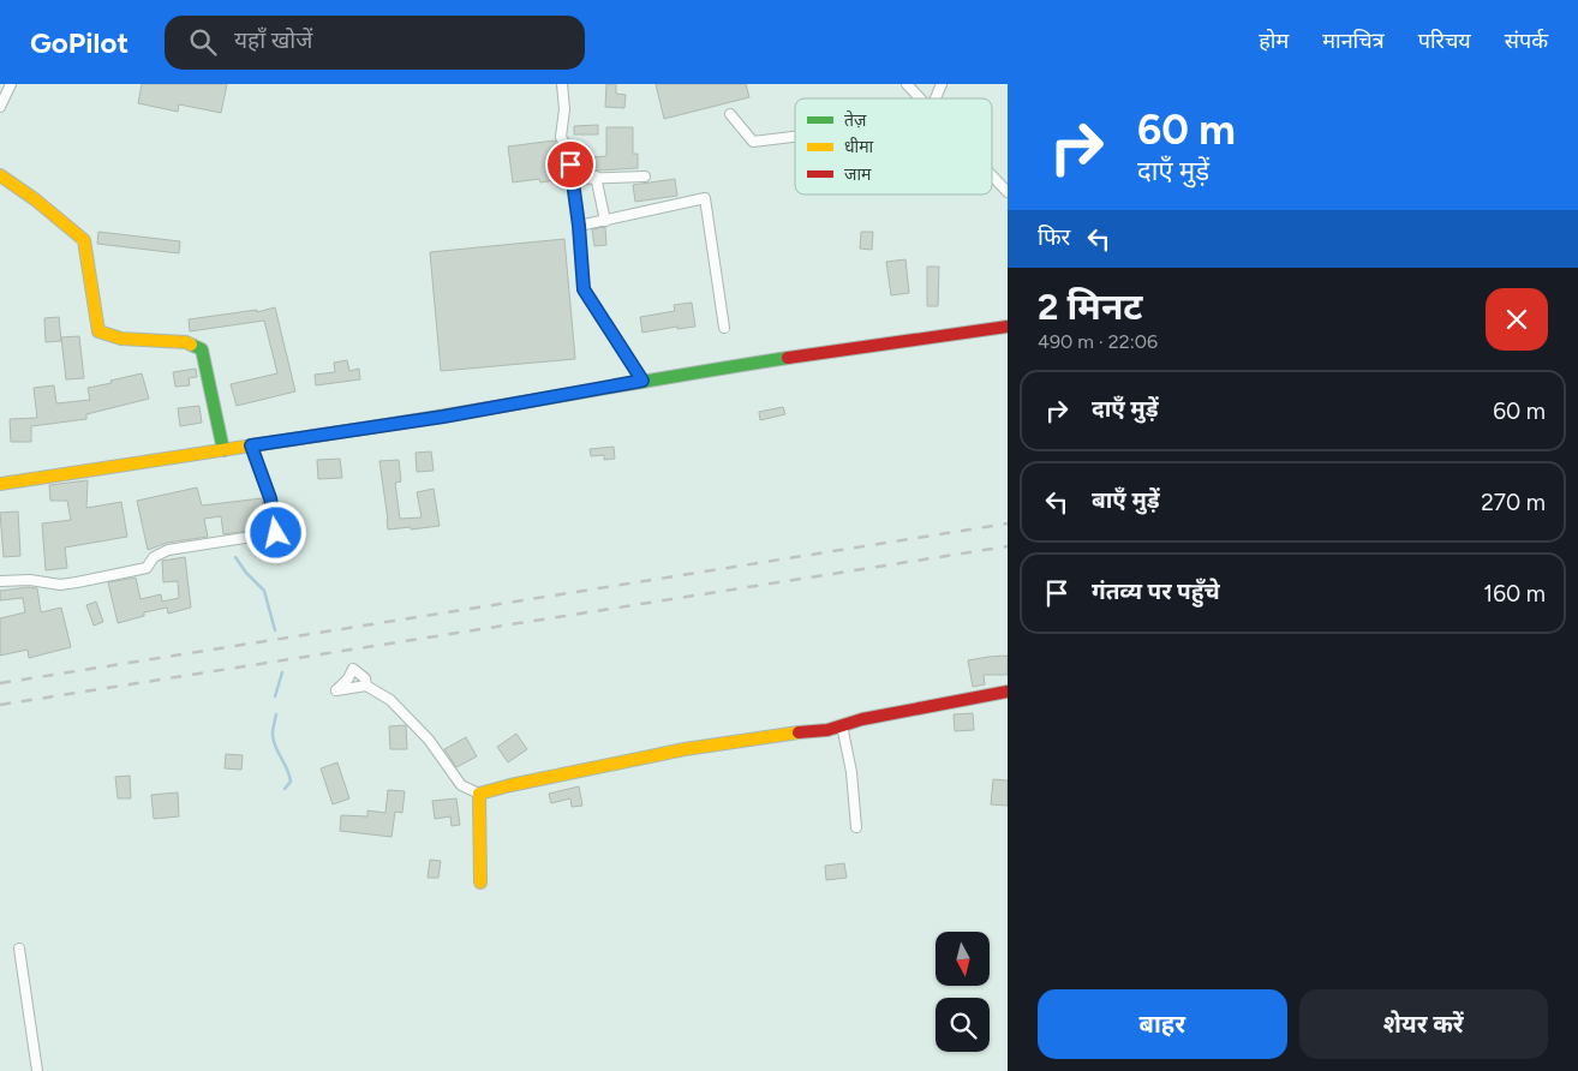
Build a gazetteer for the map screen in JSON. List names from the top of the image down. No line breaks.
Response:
{"legend":["तेज़","धीमा","जाम"],"north":"bottom","page":{"header":"GoPilot","search":"यहाँ खोजें","nav":["होम","मानचित्र","परिचय","संपर्क"],"turn":["60 m","दाएँ मुड़ें"],"then":"फिर","heading":["2 मिनट","490 m · 22:06"],"list":[{"name":"दाएँ मुड़ें","value":"60 m"},{"name":"बाएँ मुड़ें","value":"270 m"},{"name":"गंतव्य पर पहुँचे","value":"160 m"}],"buttons":["बाहर","शेयर करें"]}}
